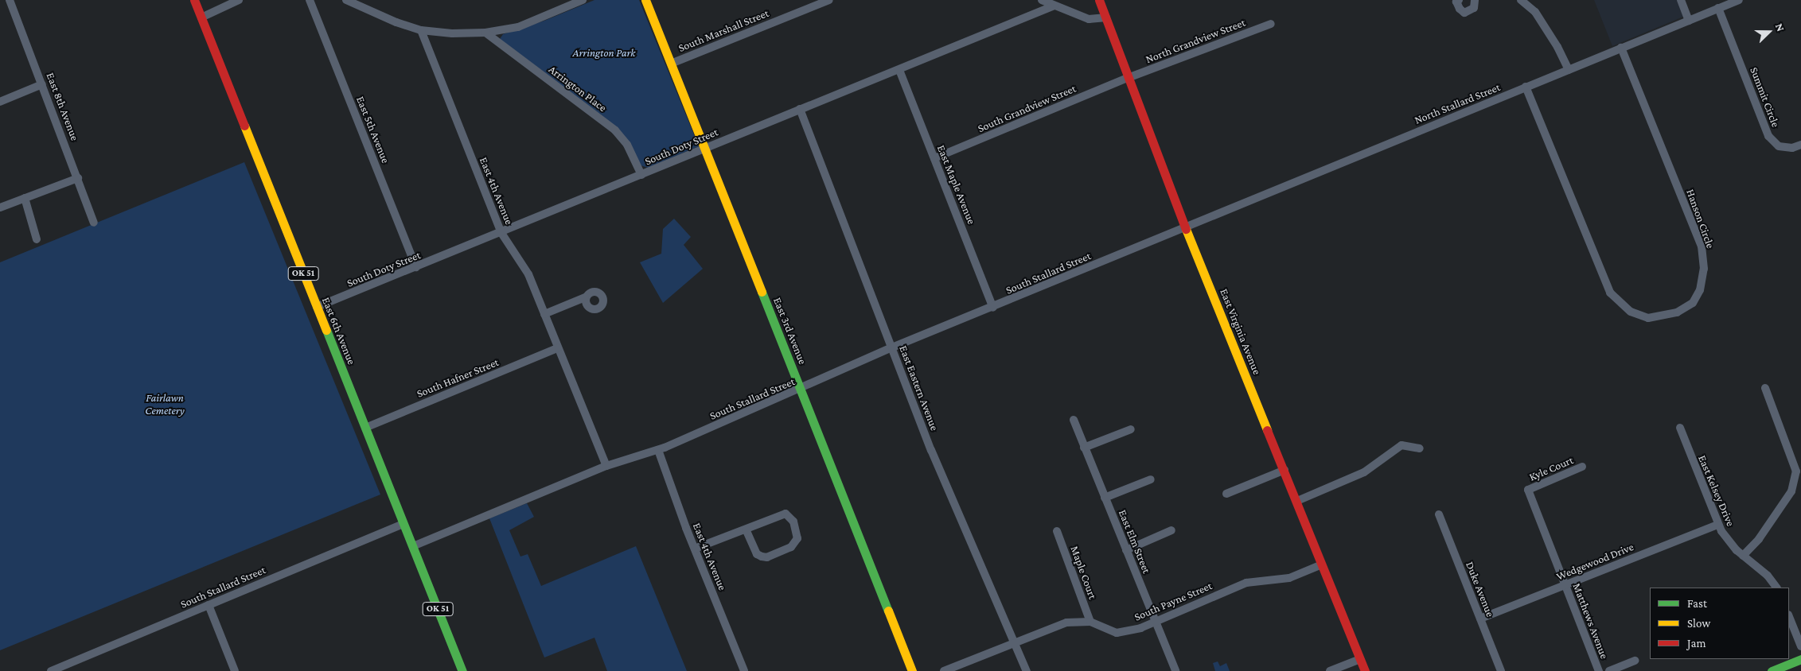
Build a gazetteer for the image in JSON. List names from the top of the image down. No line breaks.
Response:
{"streets":{"street":["South Marshall Street","North Grandview Street","Arrington Place","Summit Circle","North Stallard Street","East 8th Avenue","South Grandview Street","East 5th Avenue","South Doty Street","East Maple Avenue","East 4th Avenue","Hanson Circle","South Stallard Street","OK 51","East 6th Avenue","East 3rd Avenue","East Virginia Avenue","South Hafner Street","East Eastern Avenue","Kyle Court","East Kelsey Drive","East Elm Street","Wedgewood Drive","Maple Court","Duke Avenue","South Payne Street","Matthews Avenue"]},"crossings":[["South Marshall Street","East 3rd Avenue"],["North Grandview Street","South Grandview Street"],["North Grandview Street","East Virginia Avenue"],["Arrington Place","South Doty Street"],["Summit Circle","North Stallard Street"],["North Stallard Street","Hanson Circle"],["North Stallard Street","South Stallard Street"],["North Stallard Street","East Virginia Avenue"],["South Grandview Street","East Maple Avenue"],["South Grandview Street","East Virginia Avenue"],["East 5th Avenue","South Doty Street"],["South Doty Street","East Maple Avenue"],["South Doty Street","East 4th Avenue"],["South Doty Street","East 6th Avenue"],["South Doty Street","East 3rd Avenue"],["South Doty Street","East Eastern Avenue"],["East Maple Avenue","South Stallard Street"],["East 4th Avenue","South Stallard Street"],["East 4th Avenue","South Hafner Street"],["South Stallard Street","East 6th Avenue"],["South Stallard Street","East 3rd Avenue"],["South Stallard Street","East Virginia Avenue"],["South Stallard Street","East Eastern Avenue"],["East 6th Avenue","South Hafner Street"],["East Virginia Avenue","South Payne Street"],["East Eastern Avenue","South Payne Street"],["Kyle Court","Matthews Avenue"],["East Kelsey Drive","Wedgewood Drive"],["East Elm Street","South Payne Street"],["Wedgewood Drive","Duke Avenue"],["Wedgewood Drive","Matthews Avenue"],["Maple Court","South Payne Street"]],"parks":["Arrington Park","Fairlawn Cemetery"],"legend":["Fast","Slow","Jam"],"north":"right"}
